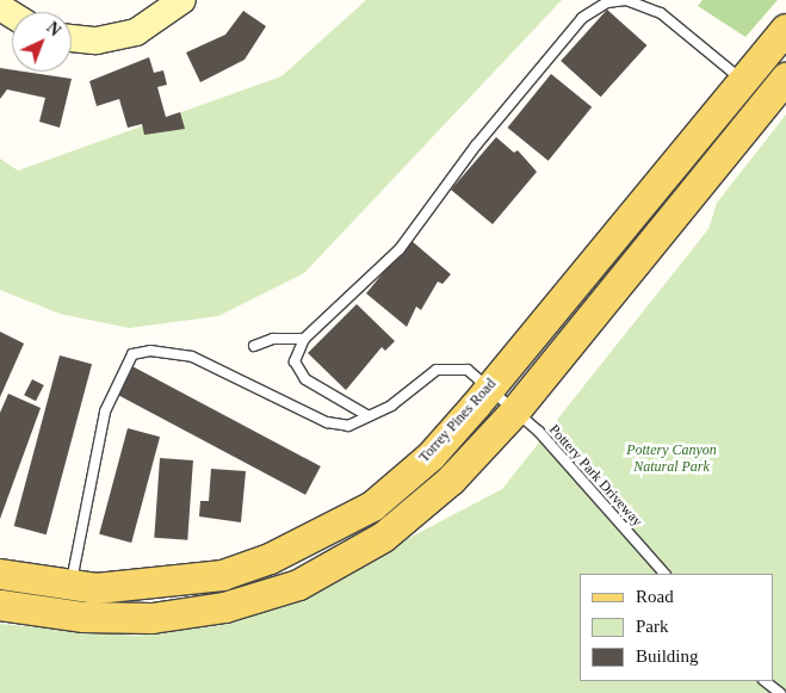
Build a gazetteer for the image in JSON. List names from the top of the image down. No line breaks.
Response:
{"streets":{"main road":["Torrey Pines Road"],"lane":["Pottery Park Driveway"]},"crossings":[["Torrey Pines Road","Pottery Park Driveway"]],"parks":["Pottery Canyon Natural Park"],"legend":["Road","Park","Building"],"north":"top right"}
